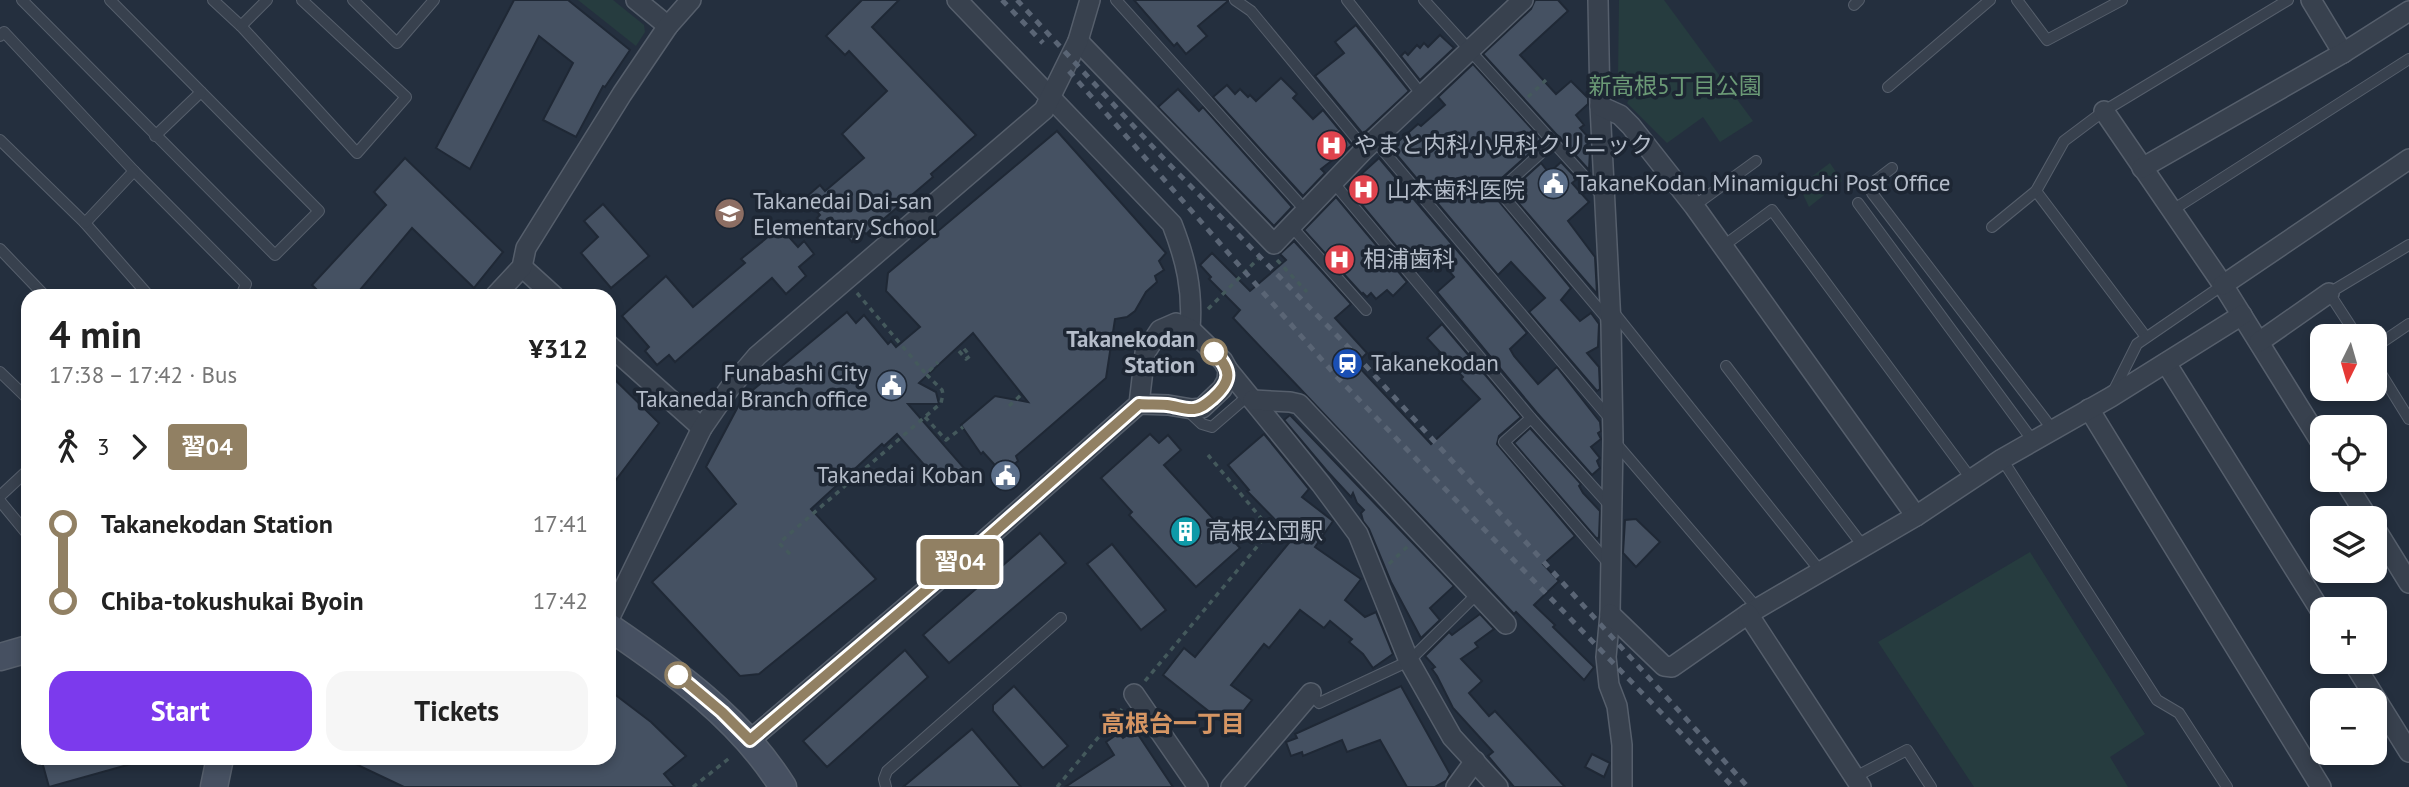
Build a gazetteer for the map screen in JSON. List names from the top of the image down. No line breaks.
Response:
{"districts":["高根台一丁目"],"parks":["新高根5丁目公園"],"places":{"hospital":["やまと内科小児科クリニック","山本歯科医院","相浦歯科"],"public building":["TakaneKodan Minamiguchi Post Office","Funabashi City Takanedai Branch office","Takanedai Koban"],"school or university":["Takanedai Dai-san Elementary School"],"other":["Takanekodan Station"],"station":["Takanekodan"],"building":["高根公団駅"]},"lines":["bus line 習04"],"north":"bottom","page":{"on_map":"習04","heading":["4 min","17:38 – 17:42 · Bus","¥312"],"map_buttons":["+","−"],"legs":["3","習04"],"list":[{"name":"Takanekodan Station","value":"17:41"},{"name":"Chiba-tokushukai Byoin","value":"17:42"}],"buttons":["Start","Tickets"]}}
